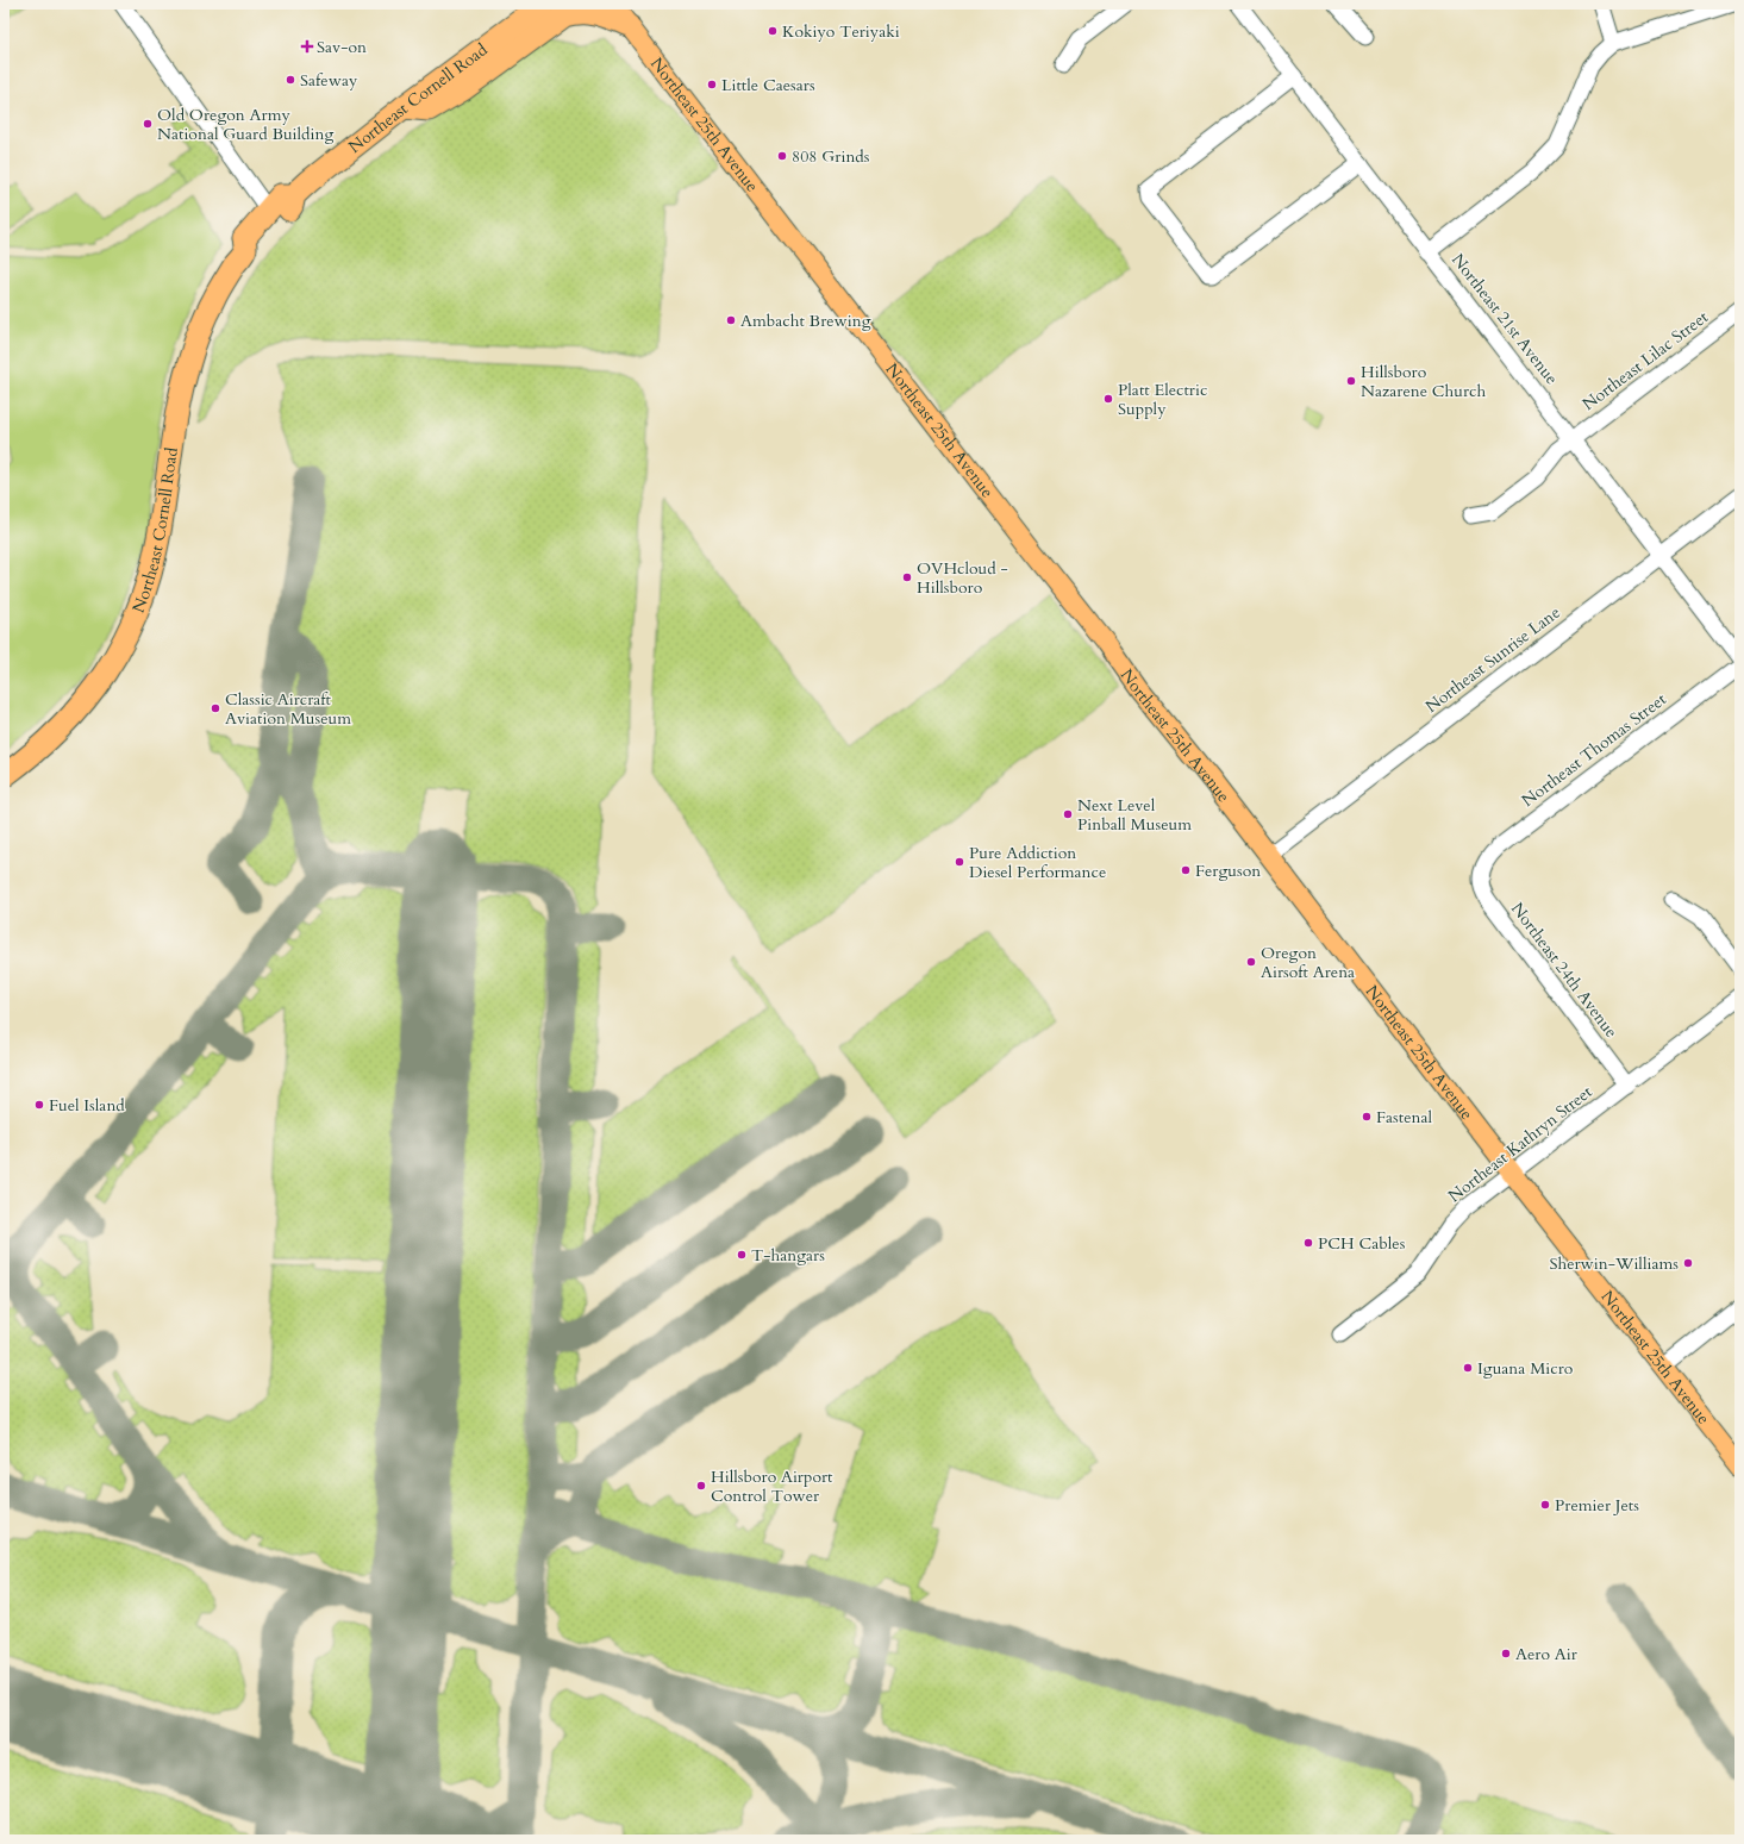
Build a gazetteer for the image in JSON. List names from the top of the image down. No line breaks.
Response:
{"streets":{"highway":["Northeast Cornell Road"],"main road":["Northeast 25th Avenue"],"street":["Northeast 21st Avenue","Northeast Lilac Street","Northeast Sunrise Lane","Northeast Thomas Street","Northeast 24th Avenue","Northeast Kathryn Street"]},"crossings":[["Northeast 25th Avenue","Northeast Sunrise Lane"],["Northeast 25th Avenue","Northeast Kathryn Street"],["Northeast 21st Avenue","Northeast Lilac Street"],["Northeast 21st Avenue","Northeast Sunrise Lane"],["Northeast Thomas Street","Northeast 24th Avenue"],["Northeast 24th Avenue","Northeast Kathryn Street"]],"places":{"other":["Kokiyo Teriyaki","Safeway","Little Caesars","Old Oregon Army National Guard Building","808 Grinds","Ambacht Brewing","Hillsboro Nazarene Church","Platt Electric Supply","OVHcloud - Hillsboro","Classic Aircraft Aviation Museum","Next Level Pinball Museum","Pure Addiction Diesel Performance","Ferguson","Oregon Airsoft Arena","Fuel Island","Fastenal","PCH Cables","T-hangars","Sherwin-Williams","Iguana Micro","Hillsboro Airport Control Tower","Premier Jets","Aero Air"],"health":["Sav-on"]}}
